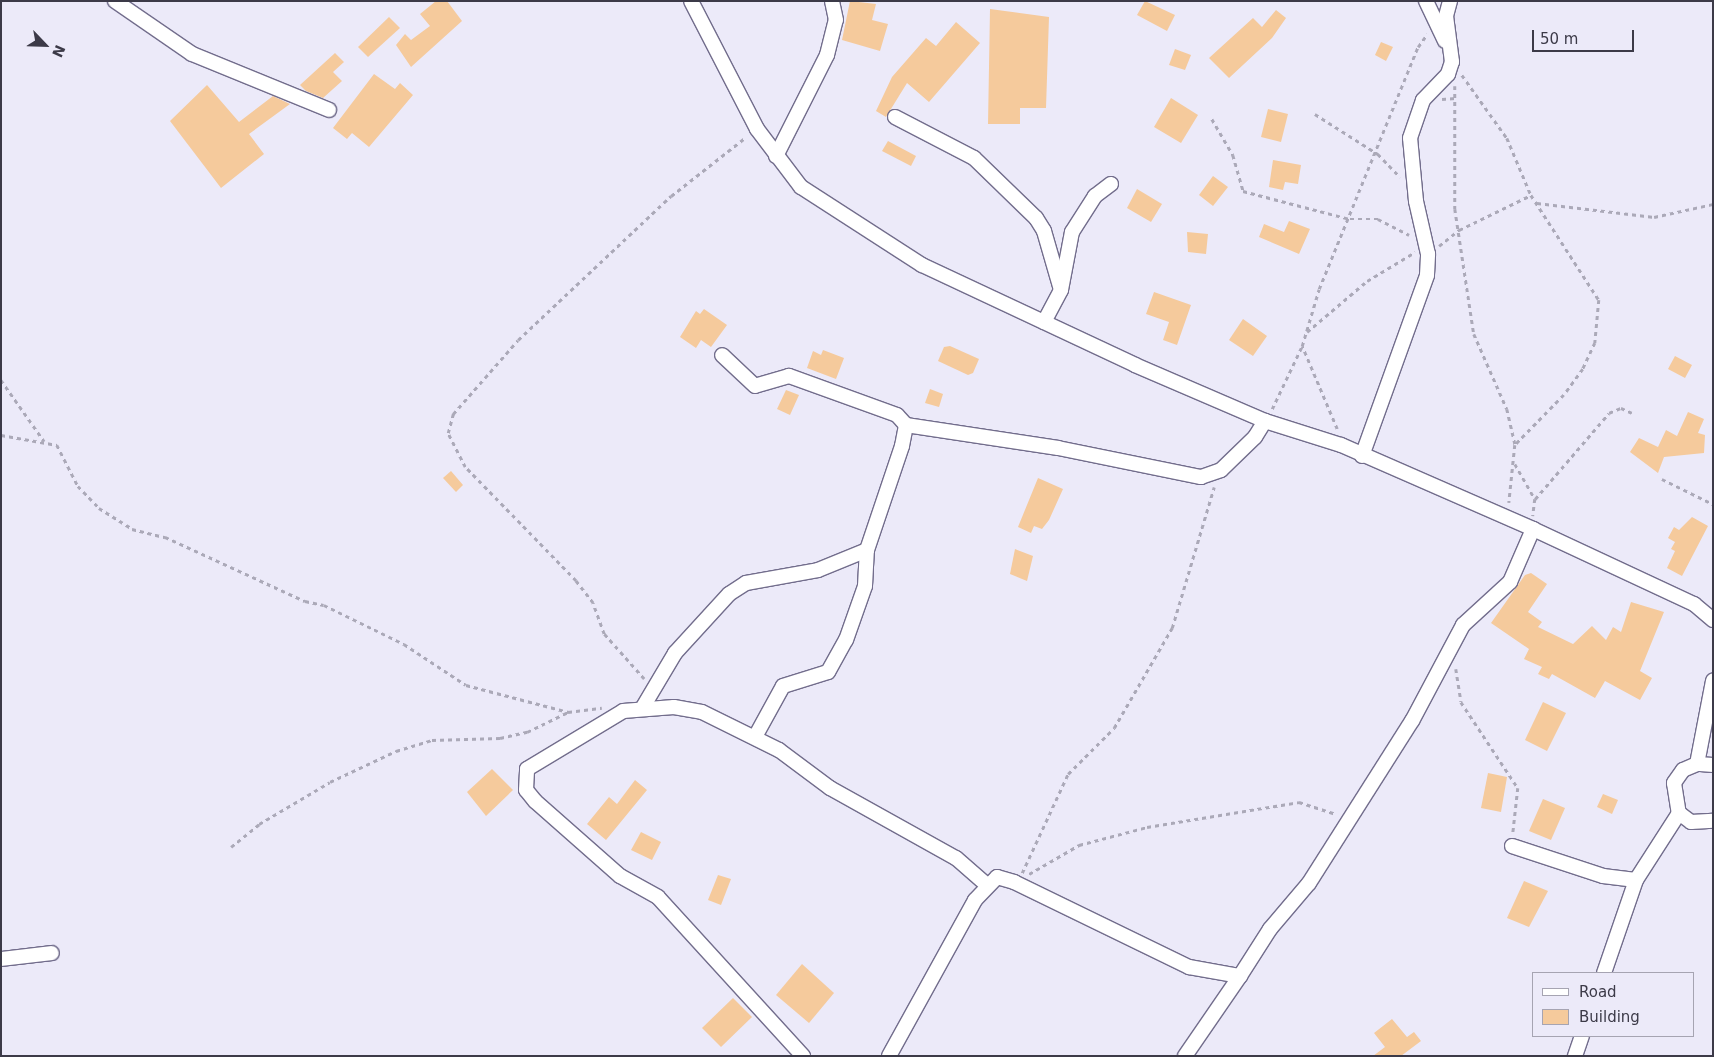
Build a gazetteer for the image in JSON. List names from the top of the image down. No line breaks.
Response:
{"legend":["Road","Building"],"scale_bar":"50 m","north":"bottom right"}
